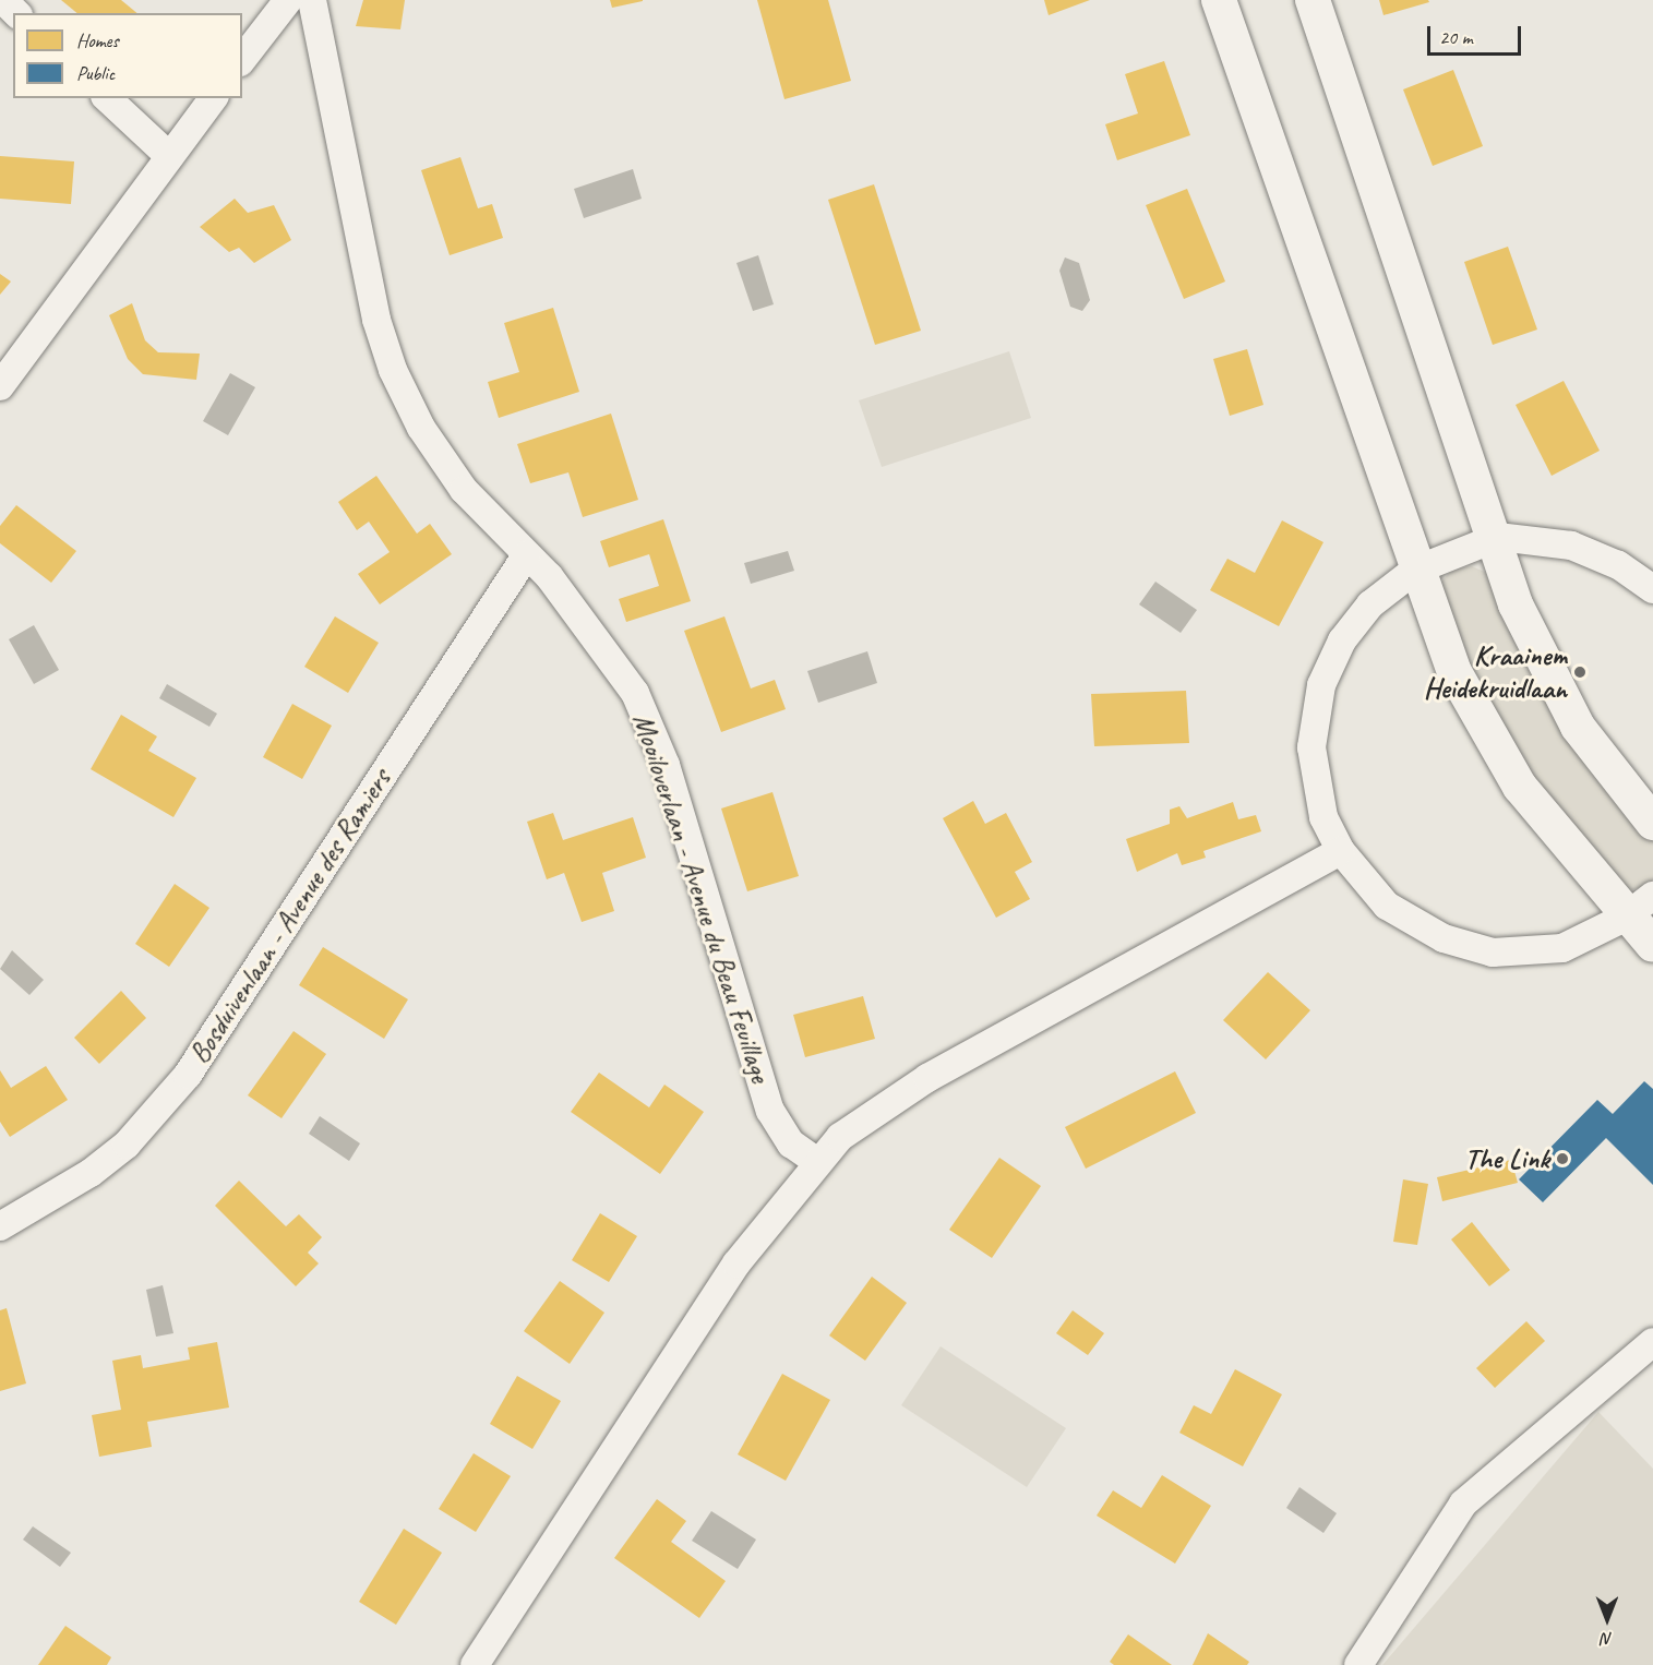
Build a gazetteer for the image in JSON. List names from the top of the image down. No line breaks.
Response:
{"streets":{"street":["Mooiloverlaan - Avenue du Beau Feuillage","Bosduivenlaan - Avenue des Ramiers"]},"crossings":[["Mooiloverlaan - Avenue du Beau Feuillage","Bosduivenlaan - Avenue des Ramiers"]],"places":["Kraainem Heidekruidlaan","The Link"],"legend":["Homes","Public"],"scale_bar":"20 m","north":"bottom"}
